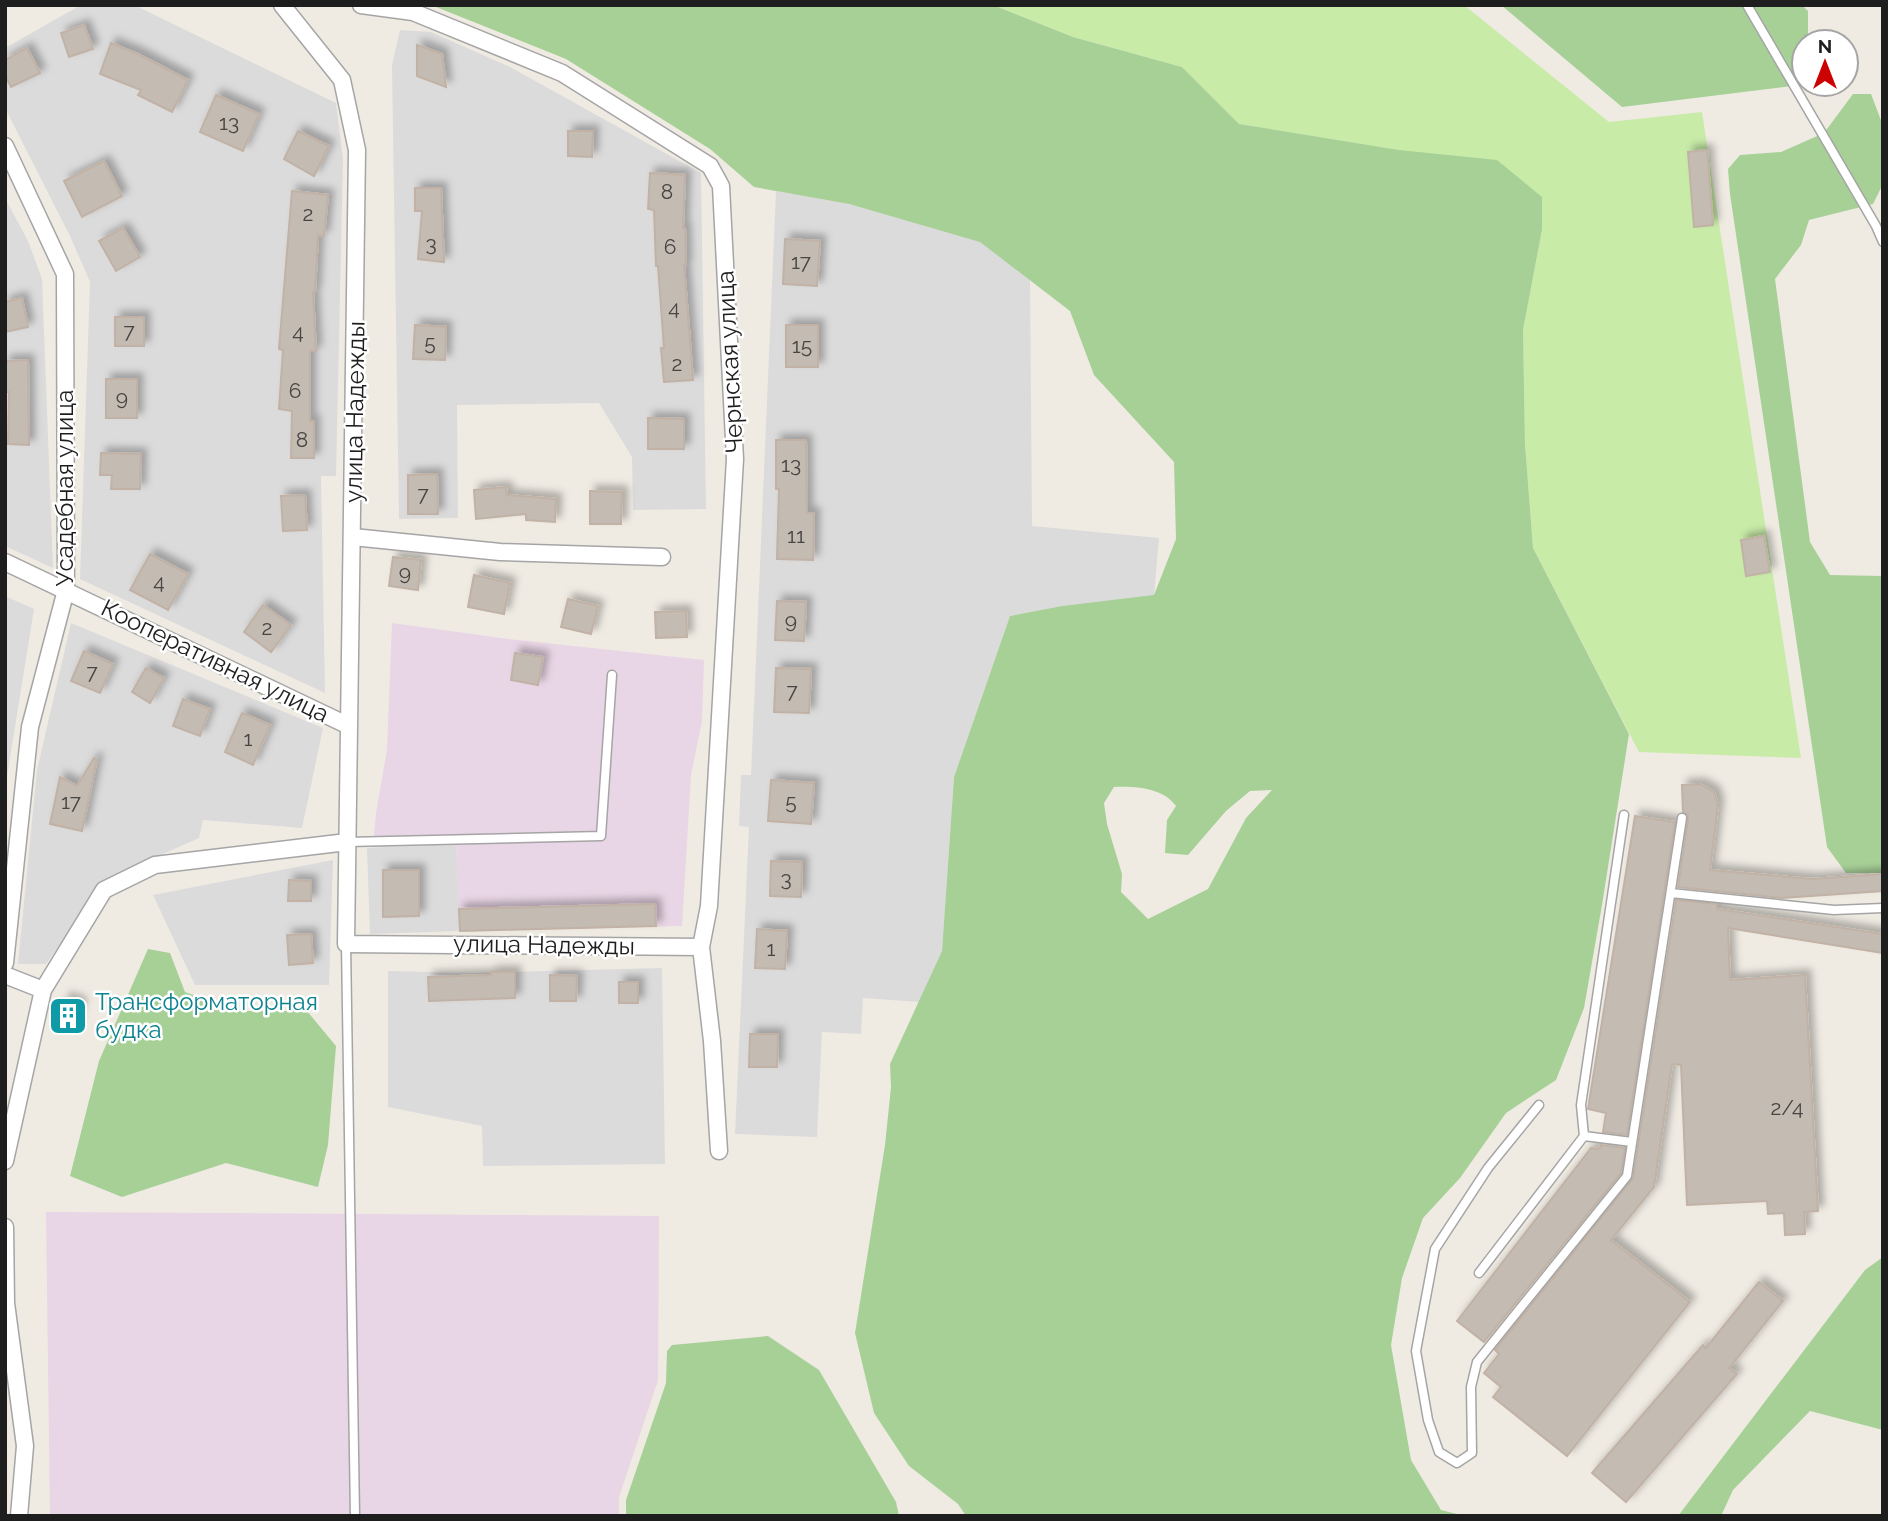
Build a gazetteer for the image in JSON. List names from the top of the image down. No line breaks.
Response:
{"streets":{"street":["Чернская улица","улица Надежды","Усадебная улица","Кооперативная улица"]},"crossings":[["Чернская улица","улица Надежды"],["улица Надежды","Кооперативная улица"],["Усадебная улица","Кооперативная улица"]],"places":{"building":["Трансформаторная будка"]},"house_numbers":["13","8","2","3","6","17","4","7","4","5","15","2","6","9","8","13","7","11","9","4","9","2","7","7","1","17","5","3","1","2/4"],"north":"top"}
